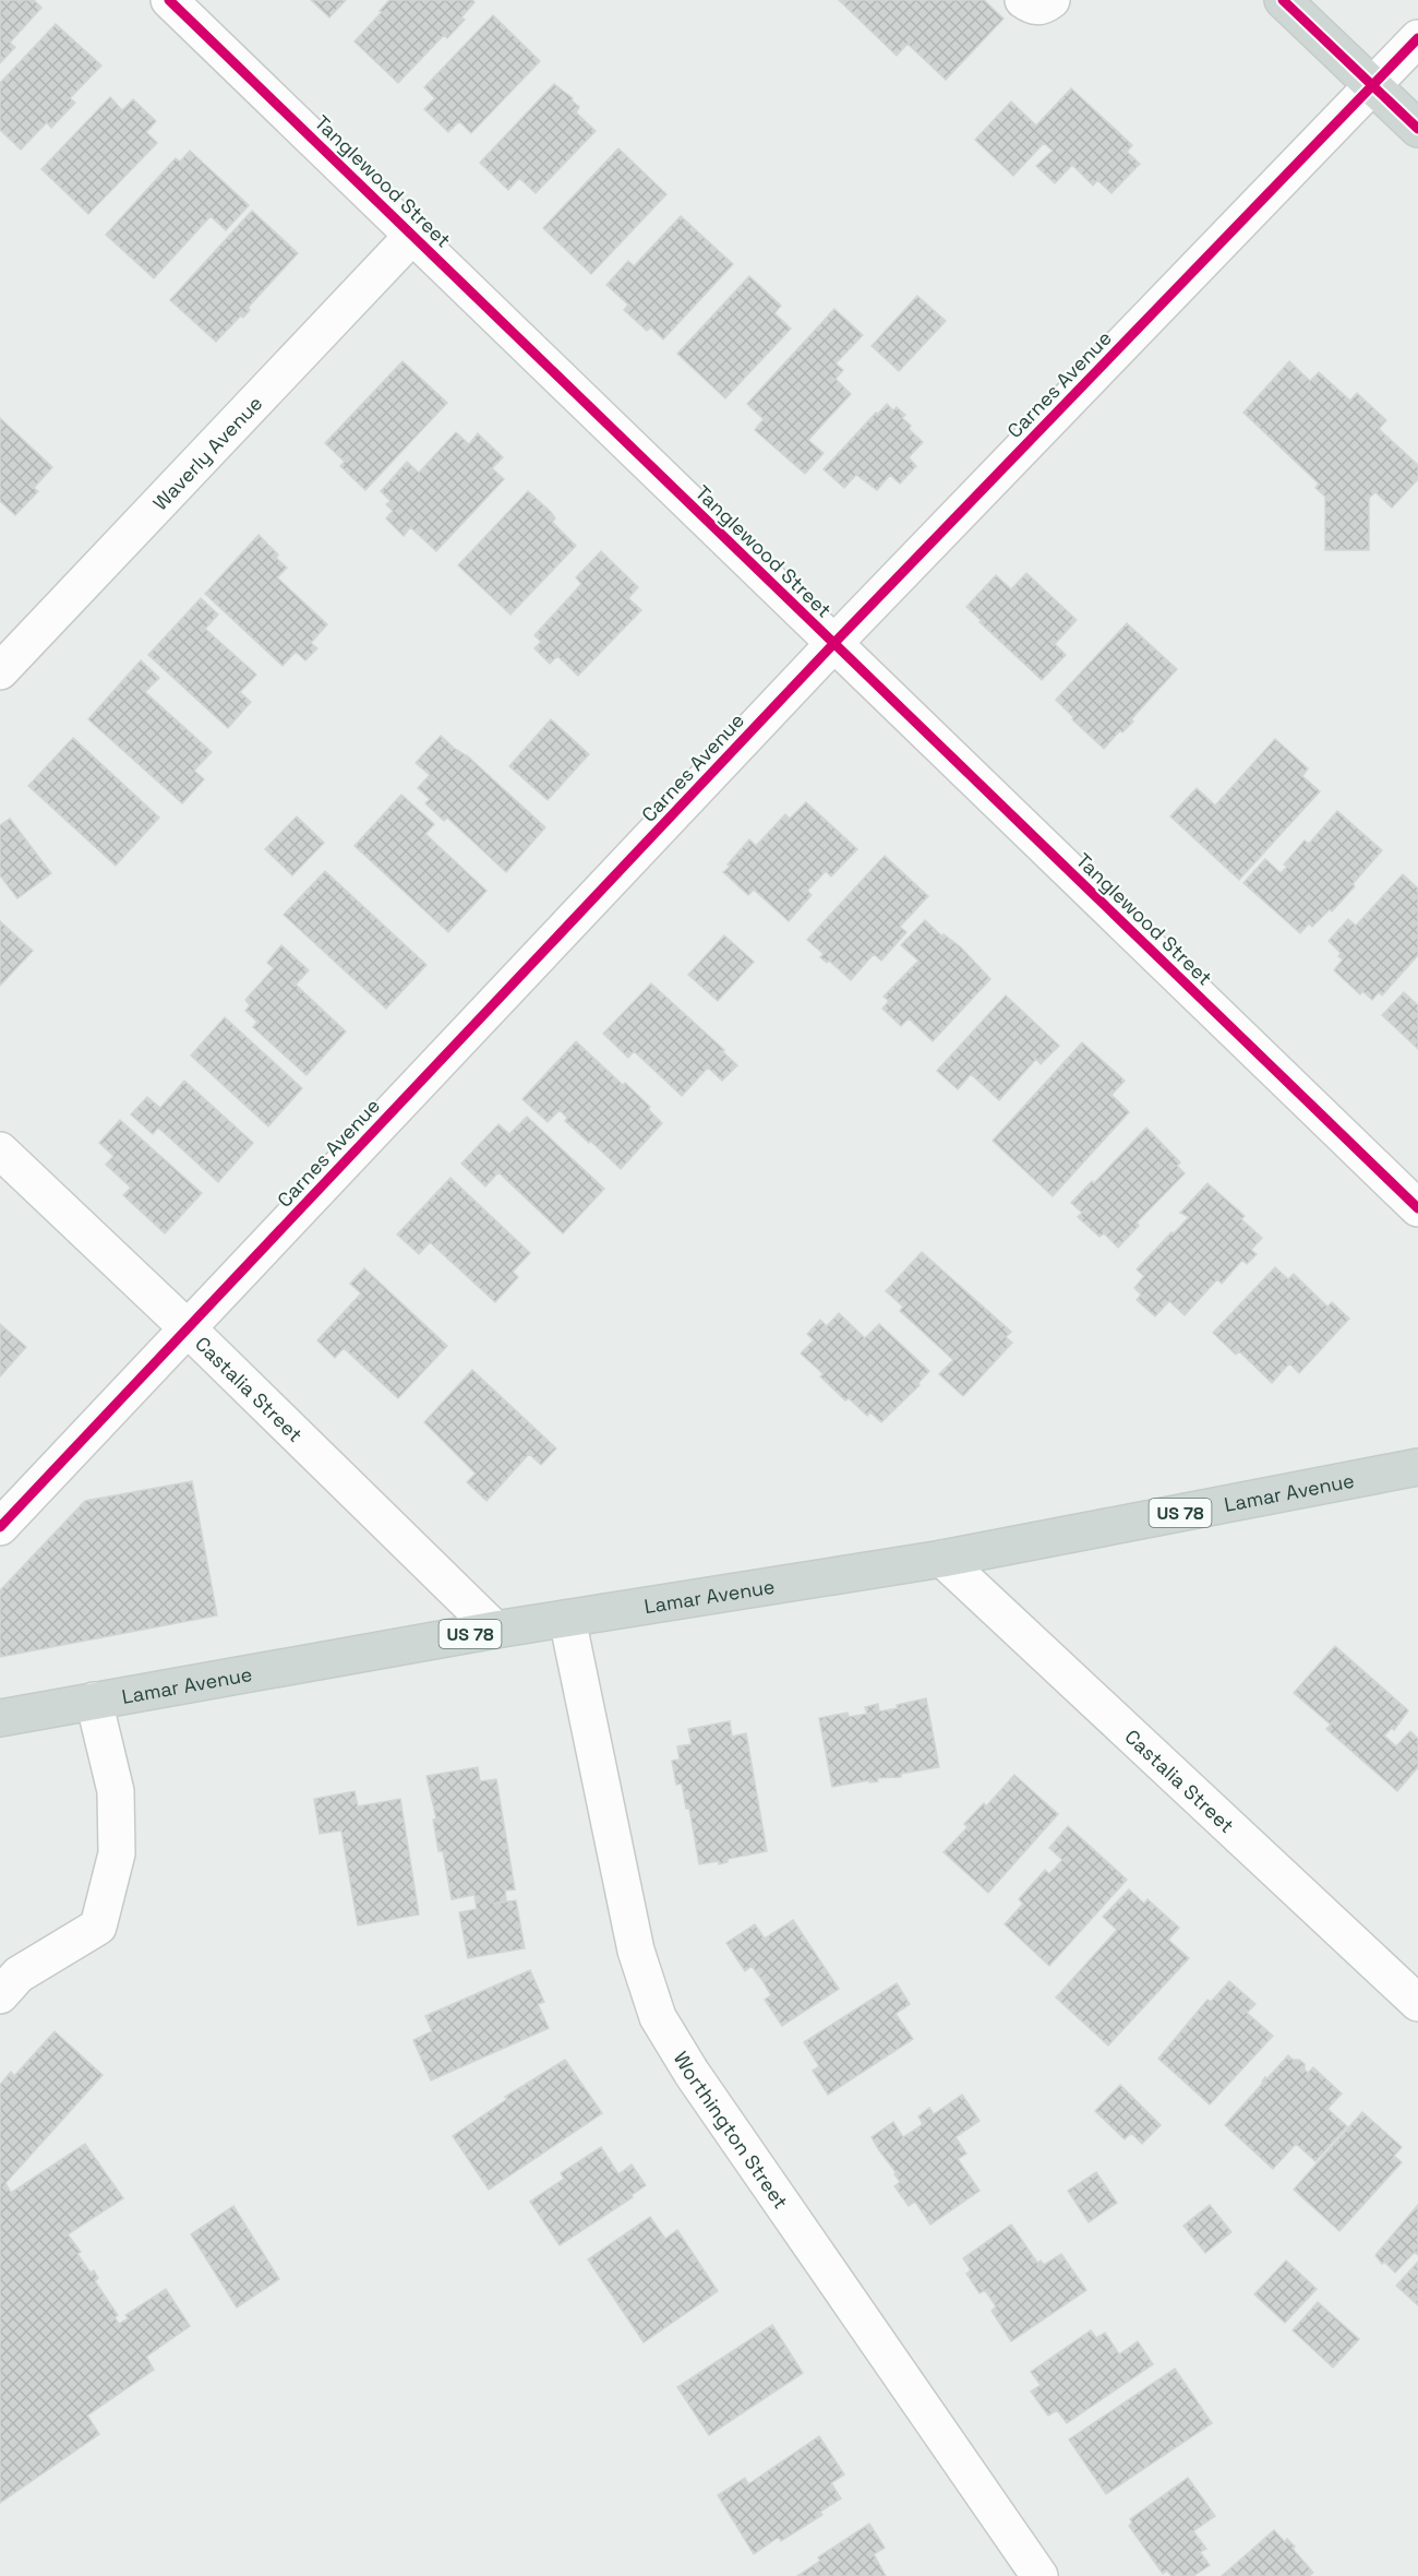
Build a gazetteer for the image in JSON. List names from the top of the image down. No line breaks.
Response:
{"streets":{"main road":["Lamar Avenue","US 78"],"street":["Tanglewood Street","Carnes Avenue","Waverly Avenue","Castalia Street","Worthington Street"]},"crossings":[["Tanglewood Street","Carnes Avenue"],["Tanglewood Street","Waverly Avenue"],["Carnes Avenue","Castalia Street"],["Castalia Street","Lamar Avenue"],["Lamar Avenue","Worthington Street"]]}
